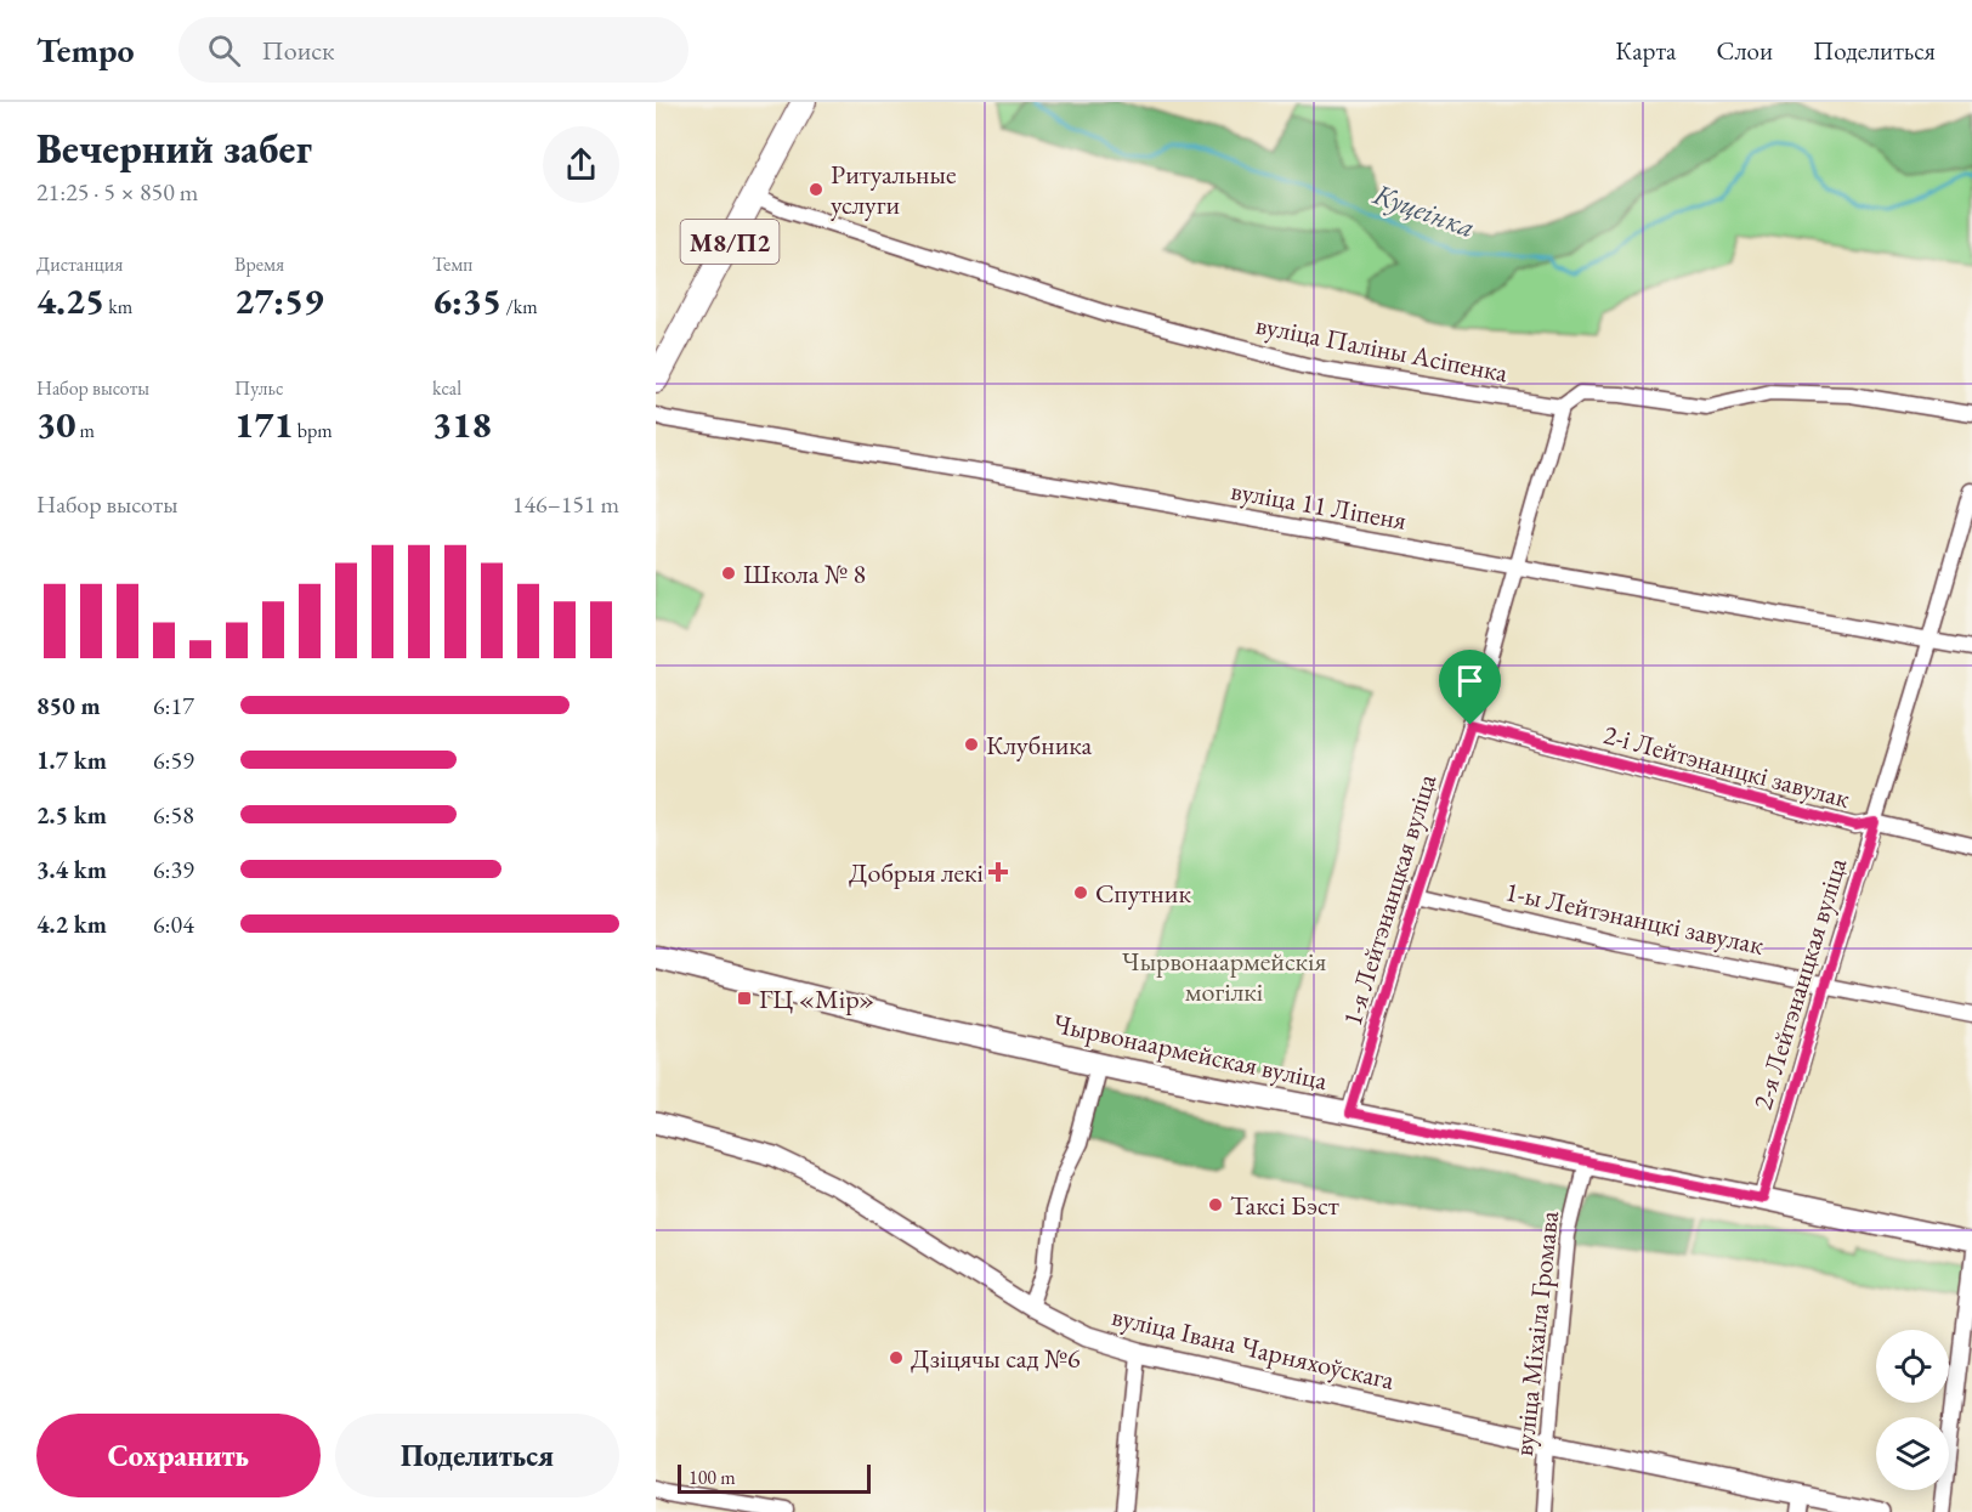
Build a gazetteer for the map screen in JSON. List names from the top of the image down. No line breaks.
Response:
{"streets":{"main road":["М8/П2","Чырвонаармейская вуліца"],"street":["вуліца Паліны Асіпенка","вуліца 11 Ліпеня","2-і Лейтэнанцкі завулак","1-я Лейтэнанцкая вуліца","1-ы Лейтэнанцкі завулак","2-я Лейтэнанцкая вуліца","вуліца Міхаіла Громава","вуліца Івана Чарняхоўскага"]},"crossings":[["М8/П2","вуліца Паліны Асіпенка"],["вуліца Паліны Асіпенка","1-я Лейтэнанцкая вуліца"],["вуліца 11 Ліпеня","1-я Лейтэнанцкая вуліца"],["вуліца 11 Ліпеня","2-я Лейтэнанцкая вуліца"],["2-і Лейтэнанцкі завулак","1-я Лейтэнанцкая вуліца"],["2-і Лейтэнанцкі завулак","2-я Лейтэнанцкая вуліца"],["1-я Лейтэнанцкая вуліца","1-ы Лейтэнанцкі завулак"],["1-я Лейтэнанцкая вуліца","Чырвонаармейская вуліца"],["1-ы Лейтэнанцкі завулак","2-я Лейтэнанцкая вуліца"],["2-я Лейтэнанцкая вуліца","Чырвонаармейская вуліца"],["Чырвонаармейская вуліца","вуліца Міхаіла Громава"],["вуліца Міхаіла Громава","вуліца Івана Чарняхоўскага"]],"water":["Куцеінка"],"parks":["Чырвонаармейскія могілкі"],"places":{"other":["Ритуальные услуги","Школа № 8","Клубника","Спутник","Таксі Бэст","Дзіцячы сад №6"],"health":["Добрыя лекі"],"transit":["ГЦ «Мір»"]},"scale_bar":"100 m","page":{"header":"Tempo","search":"Поиск","nav":["Карта","Слои","Поделиться"],"heading":["Вечерний забег","21:25 · 5 × 850 m"],"stats":[["Дистанция","4.25 km"],["Время","27:59"],["Темп","6:35 /km"],["Набор высоты","30 m"],["Пульс","171 bpm"],["kcal","318"]],"chart":["Набор высоты","146–151 m"],"list":[{"name":"850 m","note":"6:17"},{"name":"1.7 km","note":"6:59"},{"name":"2.5 km","note":"6:58"},{"name":"3.4 km","note":"6:39"},{"name":"4.2 km","note":"6:04"}],"buttons":["Сохранить","Поделиться"],"scale":"100 m"}}
